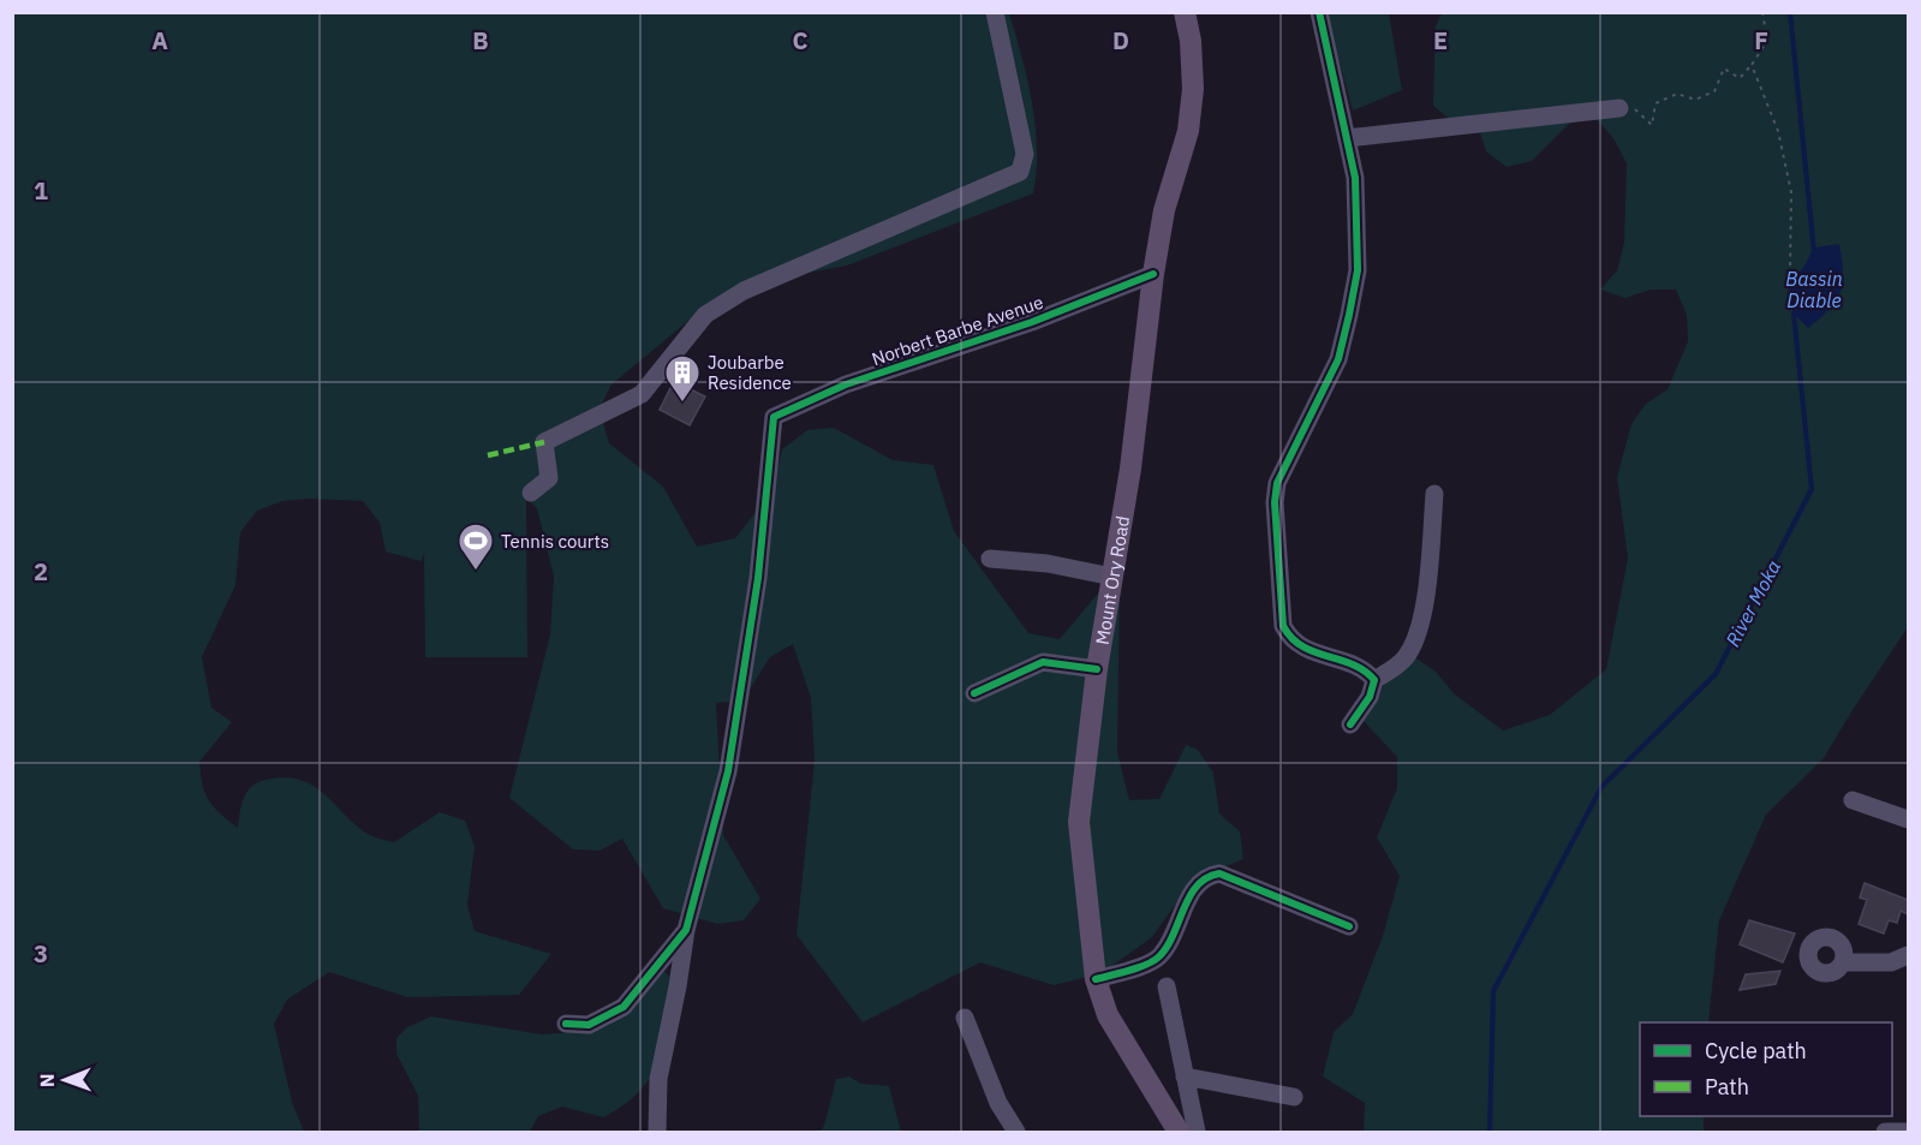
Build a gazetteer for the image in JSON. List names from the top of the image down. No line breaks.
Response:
{"streets":{"main road":["Mount Ory Road"],"street":["Norbert Barbe Avenue"]},"crossings":[["Norbert Barbe Avenue","Mount Ory Road"]],"water":["Bassin Diable","River Moka"],"places":{"building":["Joubarbe Residence"],"sports":["Tennis courts"]},"legend":["Cycle path","Path"],"north":"left","grid":{"columns":["A","B","C","D","E","F"],"rows":["1","2","3"]}}
